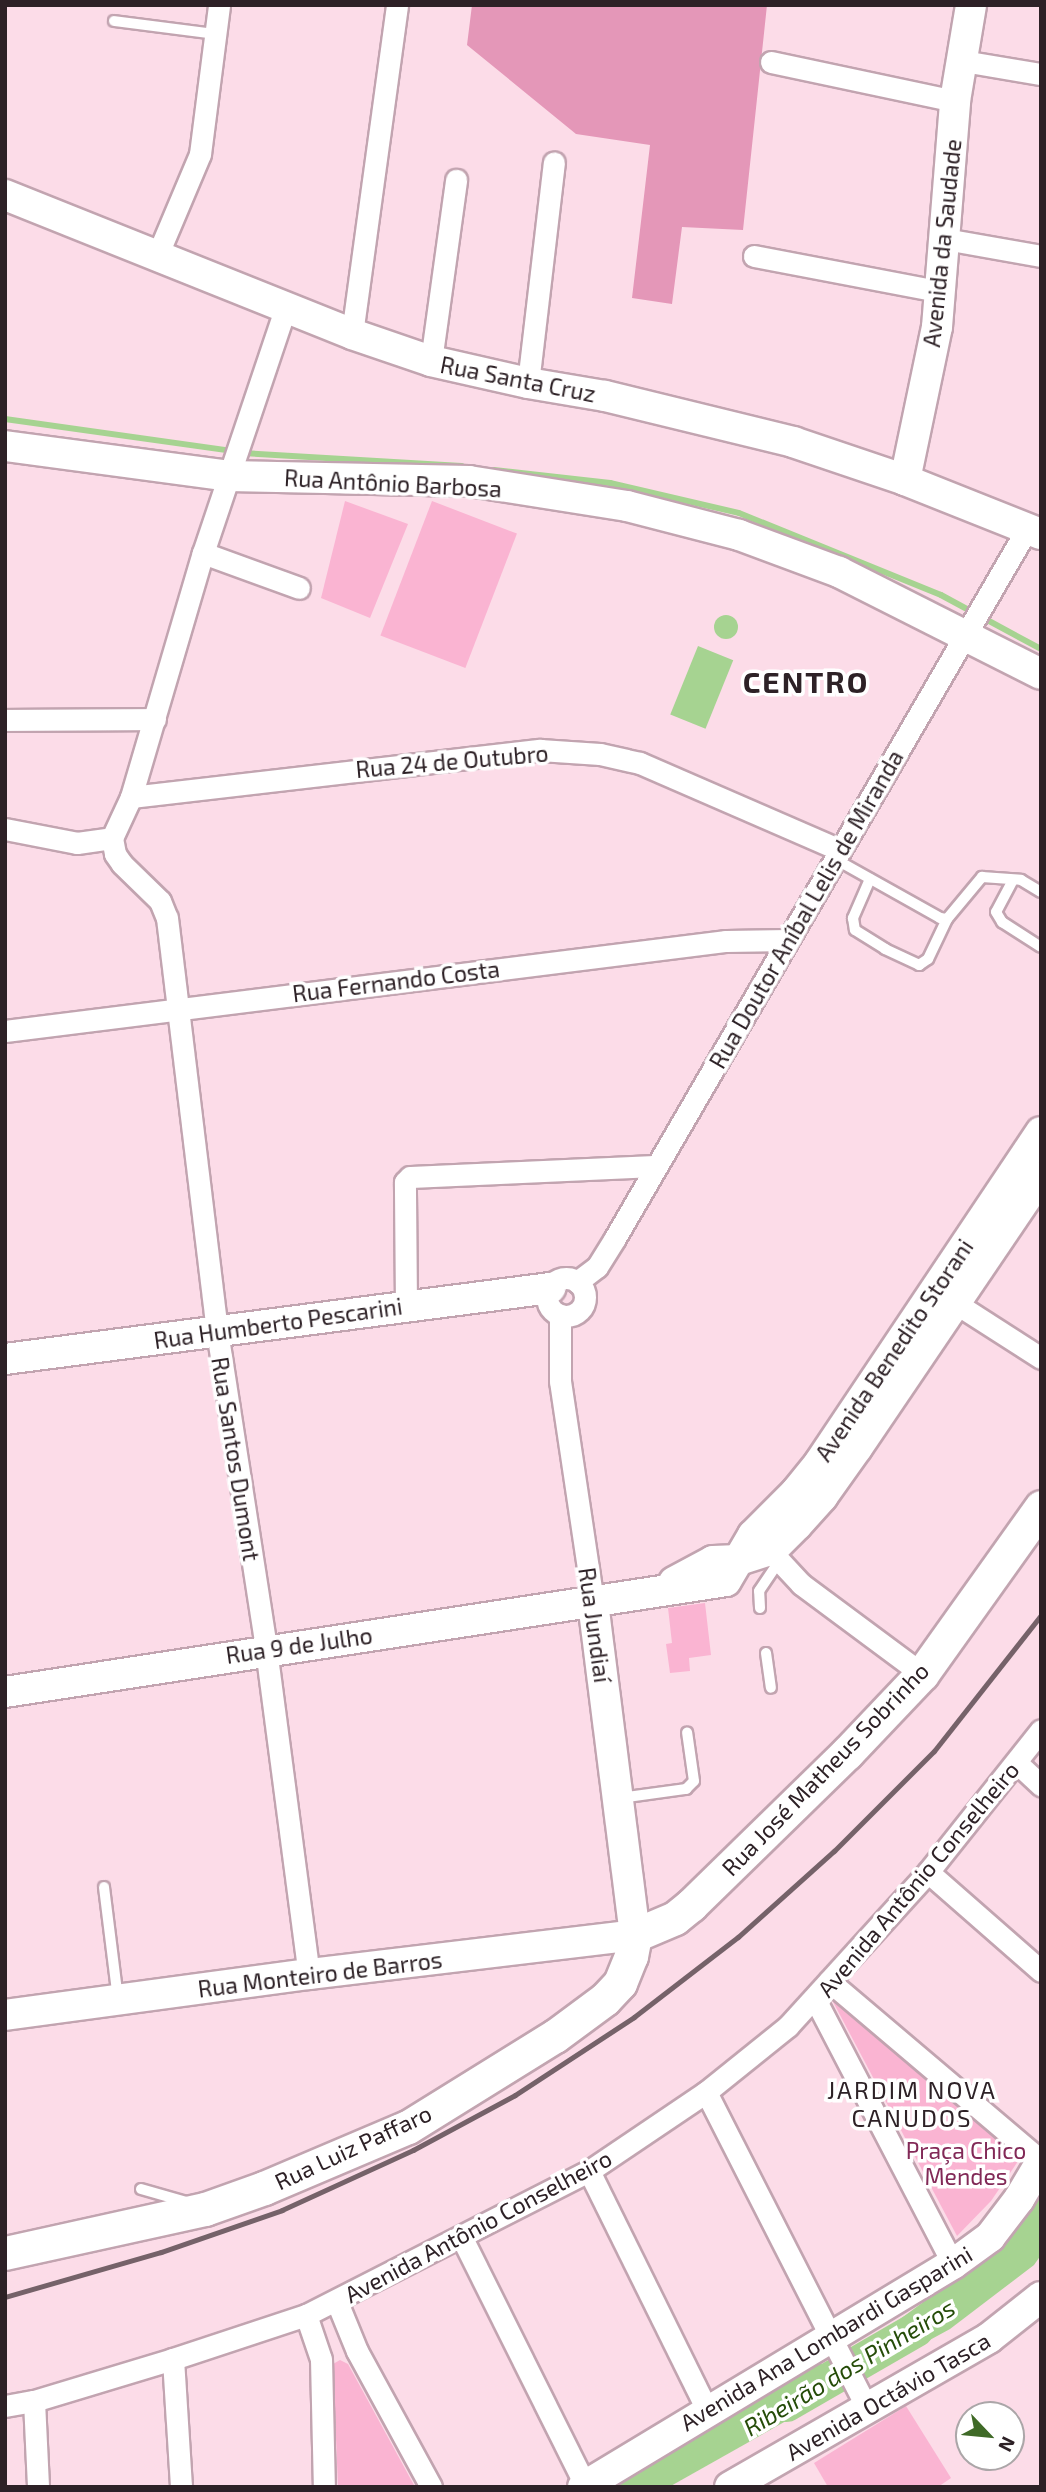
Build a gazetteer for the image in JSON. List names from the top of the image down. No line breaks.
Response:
{"streets":{"main road":["Rua José Matheus Sobrinho","Rua Luiz Paffaro"],"street":["Avenida da Saudade","Rua Santa Cruz","Rua Antônio Barbosa","Rua 24 de Outubro","Rua Doutor Aníbal Lelis de Miranda","Rua Fernando Costa","Rua Humberto Pescarini","Avenida Benedito Storani","Rua Santos Dumont","Rua Jundiaí","Rua 9 de Julho","Avenida Antônio Conselheiro","Rua Monteiro de Barros","Avenida Ana Lombardi Gasparini","Avenida Octávio Tasca"]},"crossings":[["Avenida da Saudade","Rua Santa Cruz"],["Rua Santa Cruz","Rua Doutor Aníbal Lelis de Miranda"],["Rua Antônio Barbosa","Rua Doutor Aníbal Lelis de Miranda"],["Rua 24 de Outubro","Rua Doutor Aníbal Lelis de Miranda"],["Rua Doutor Aníbal Lelis de Miranda","Rua Fernando Costa"],["Rua Doutor Aníbal Lelis de Miranda","Rua Humberto Pescarini"],["Rua Doutor Aníbal Lelis de Miranda","Rua Jundiaí"],["Rua Fernando Costa","Rua Santos Dumont"],["Rua Humberto Pescarini","Rua Santos Dumont"],["Rua Humberto Pescarini","Rua Jundiaí"],["Avenida Benedito Storani","Rua Jundiaí"],["Avenida Benedito Storani","Rua 9 de Julho"],["Rua Santos Dumont","Rua 9 de Julho"],["Rua Santos Dumont","Rua Monteiro de Barros"],["Rua Jundiaí","Rua 9 de Julho"],["Rua Jundiaí","Rua José Matheus Sobrinho"],["Rua Jundiaí","Rua Monteiro de Barros"],["Rua Jundiaí","Rua Luiz Paffaro"],["Rua José Matheus Sobrinho","Rua Monteiro de Barros"],["Rua José Matheus Sobrinho","Rua Luiz Paffaro"],["Rua Monteiro de Barros","Rua Luiz Paffaro"]],"districts":["CENTRO","JARDIM NOVA CANUDOS"],"water":["Ribeirão dos Pinheiros"],"parks":["Praça Chico Mendes"],"north":"bottom right"}
